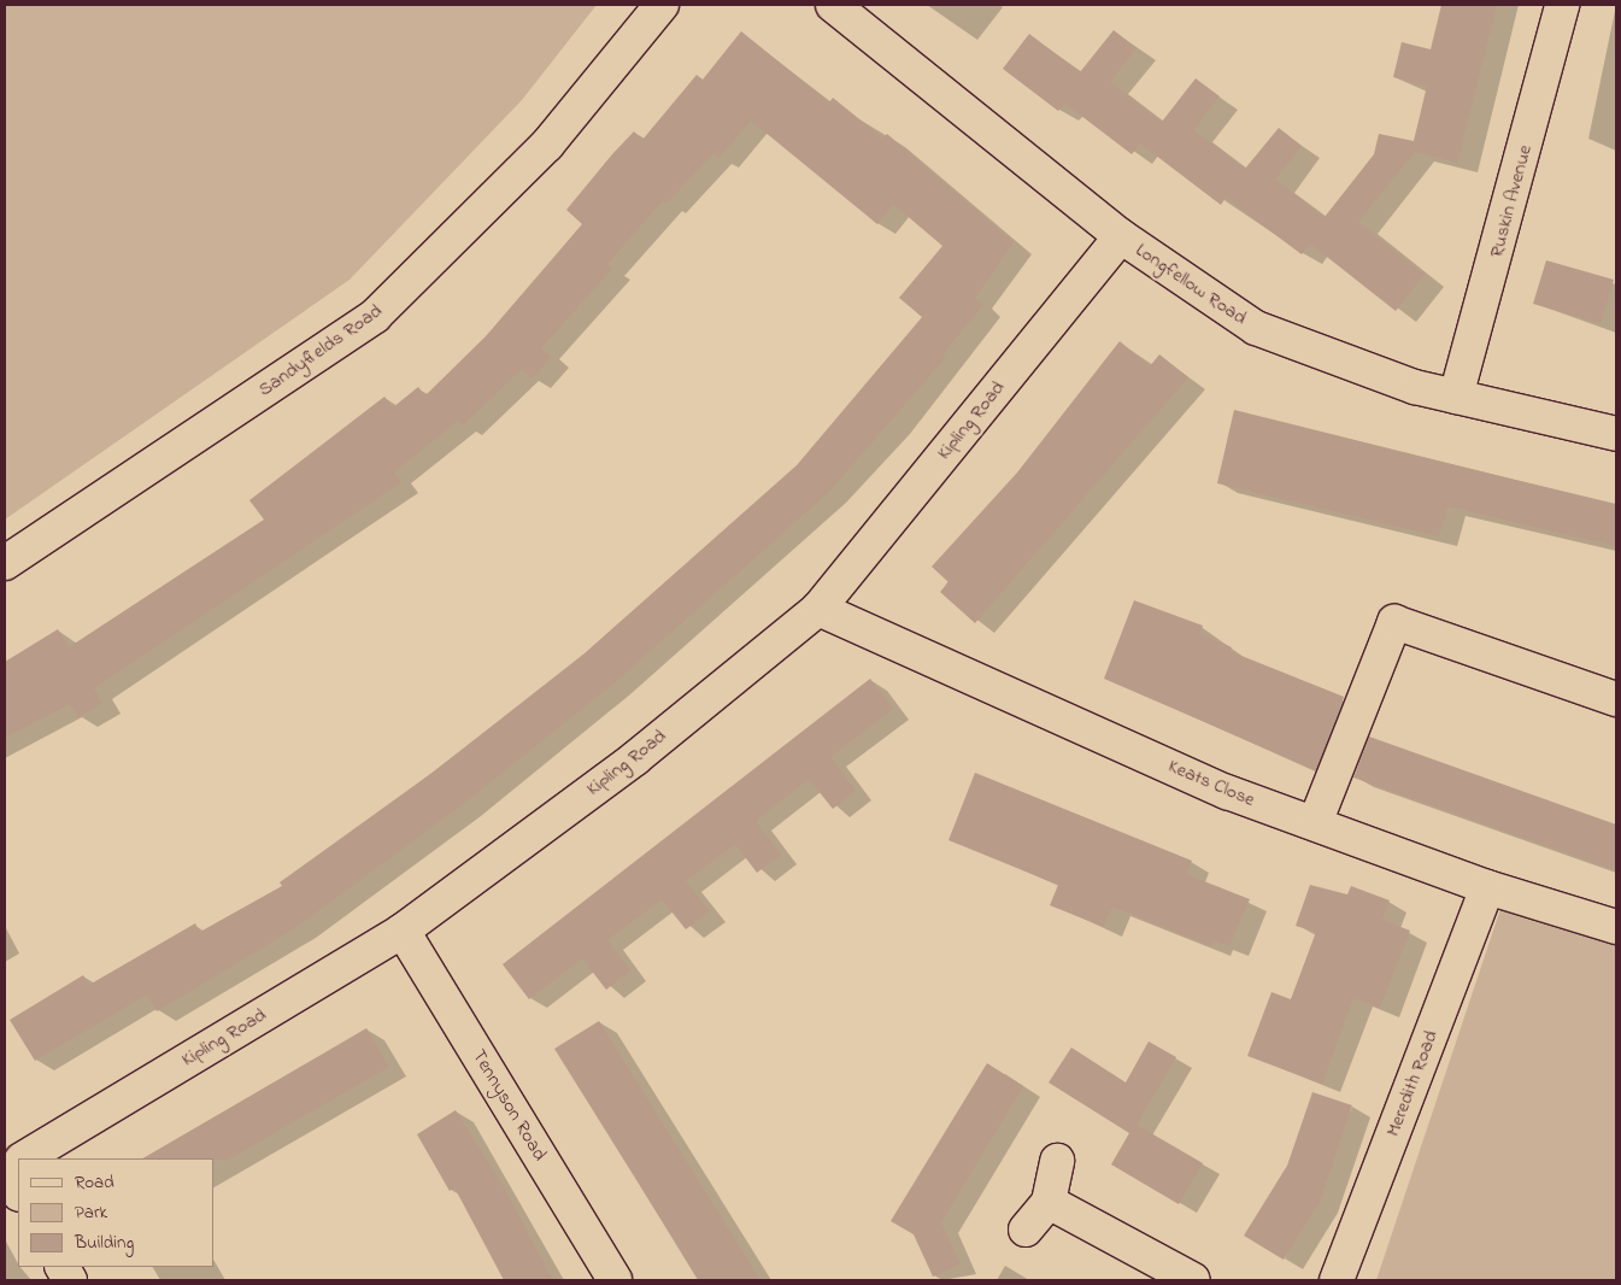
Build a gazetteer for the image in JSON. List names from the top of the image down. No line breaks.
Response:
{"streets":{"street":["Ruskin Avenue","Longfellow Road","Sandyfields Road","Kipling Road","Keats Close","Meredith Road","Tennyson Road"]},"crossings":[["Ruskin Avenue","Longfellow Road"],["Longfellow Road","Kipling Road"],["Kipling Road","Keats Close"],["Kipling Road","Tennyson Road"],["Keats Close","Meredith Road"]],"legend":["Road","Park","Building"]}
